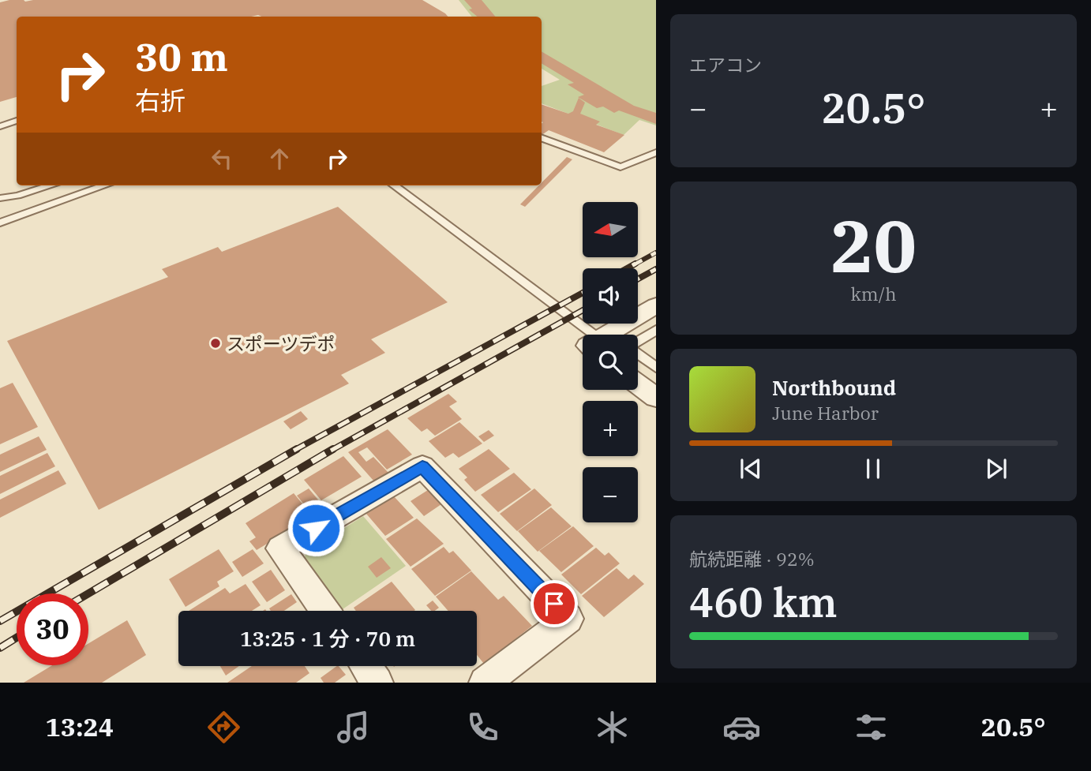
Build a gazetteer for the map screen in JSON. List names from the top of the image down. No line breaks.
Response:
{"places":["スポーツデポ"],"north":"left","page":{"tile":["エアコン",["20","km/h"],["航続距離 · 92%","460 km"]],"turn":["30 m","右折"],"heat":["−","20.5°","+"],"map_buttons":["+","−"],"song":["Northbound","June Harbor"],"limit":"30","trip":"13:25 · 1 分 · 70 m","tabs":["13:24","20.5°"]}}
